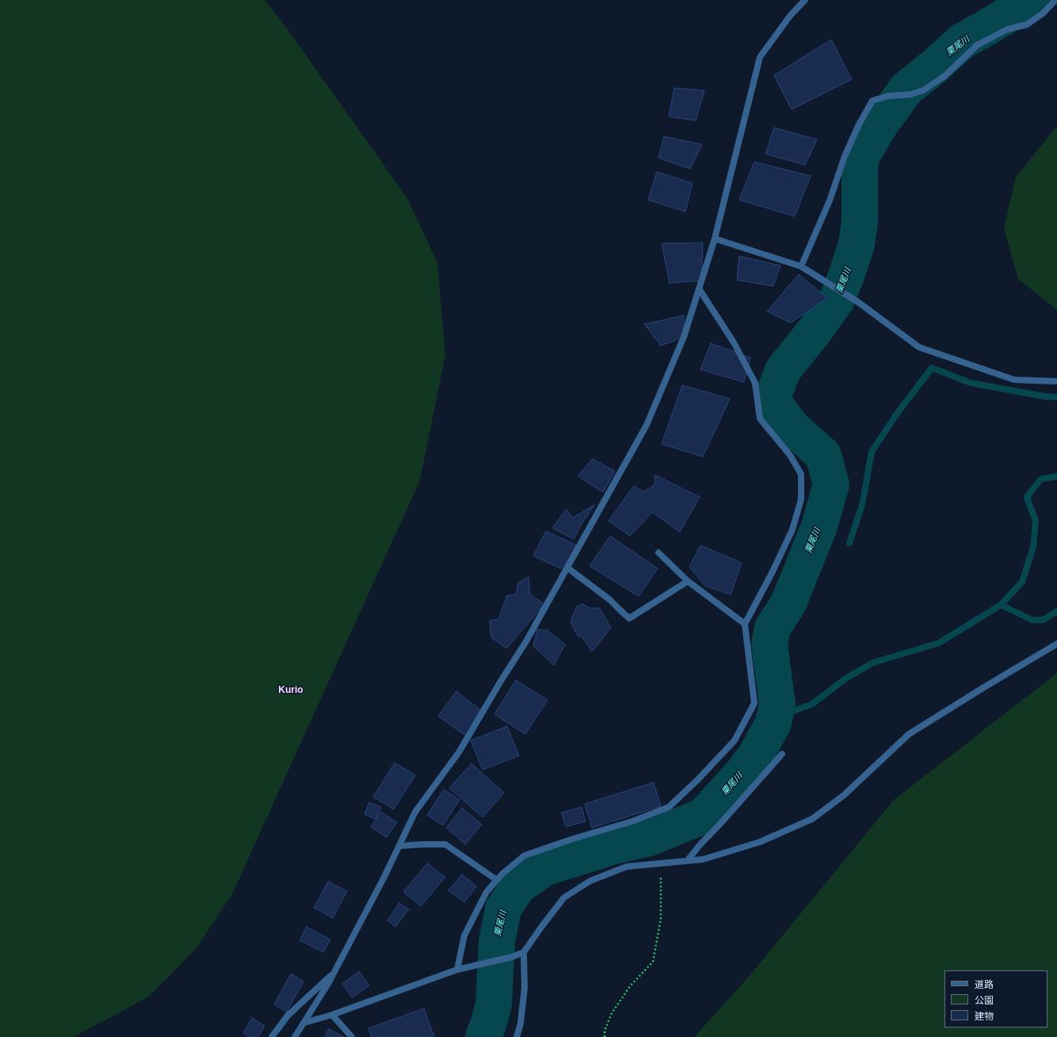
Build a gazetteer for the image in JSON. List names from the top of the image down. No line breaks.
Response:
{"districts":["Kurio"],"water":["栗尾川"],"legend":["道路","公園","建物"]}
